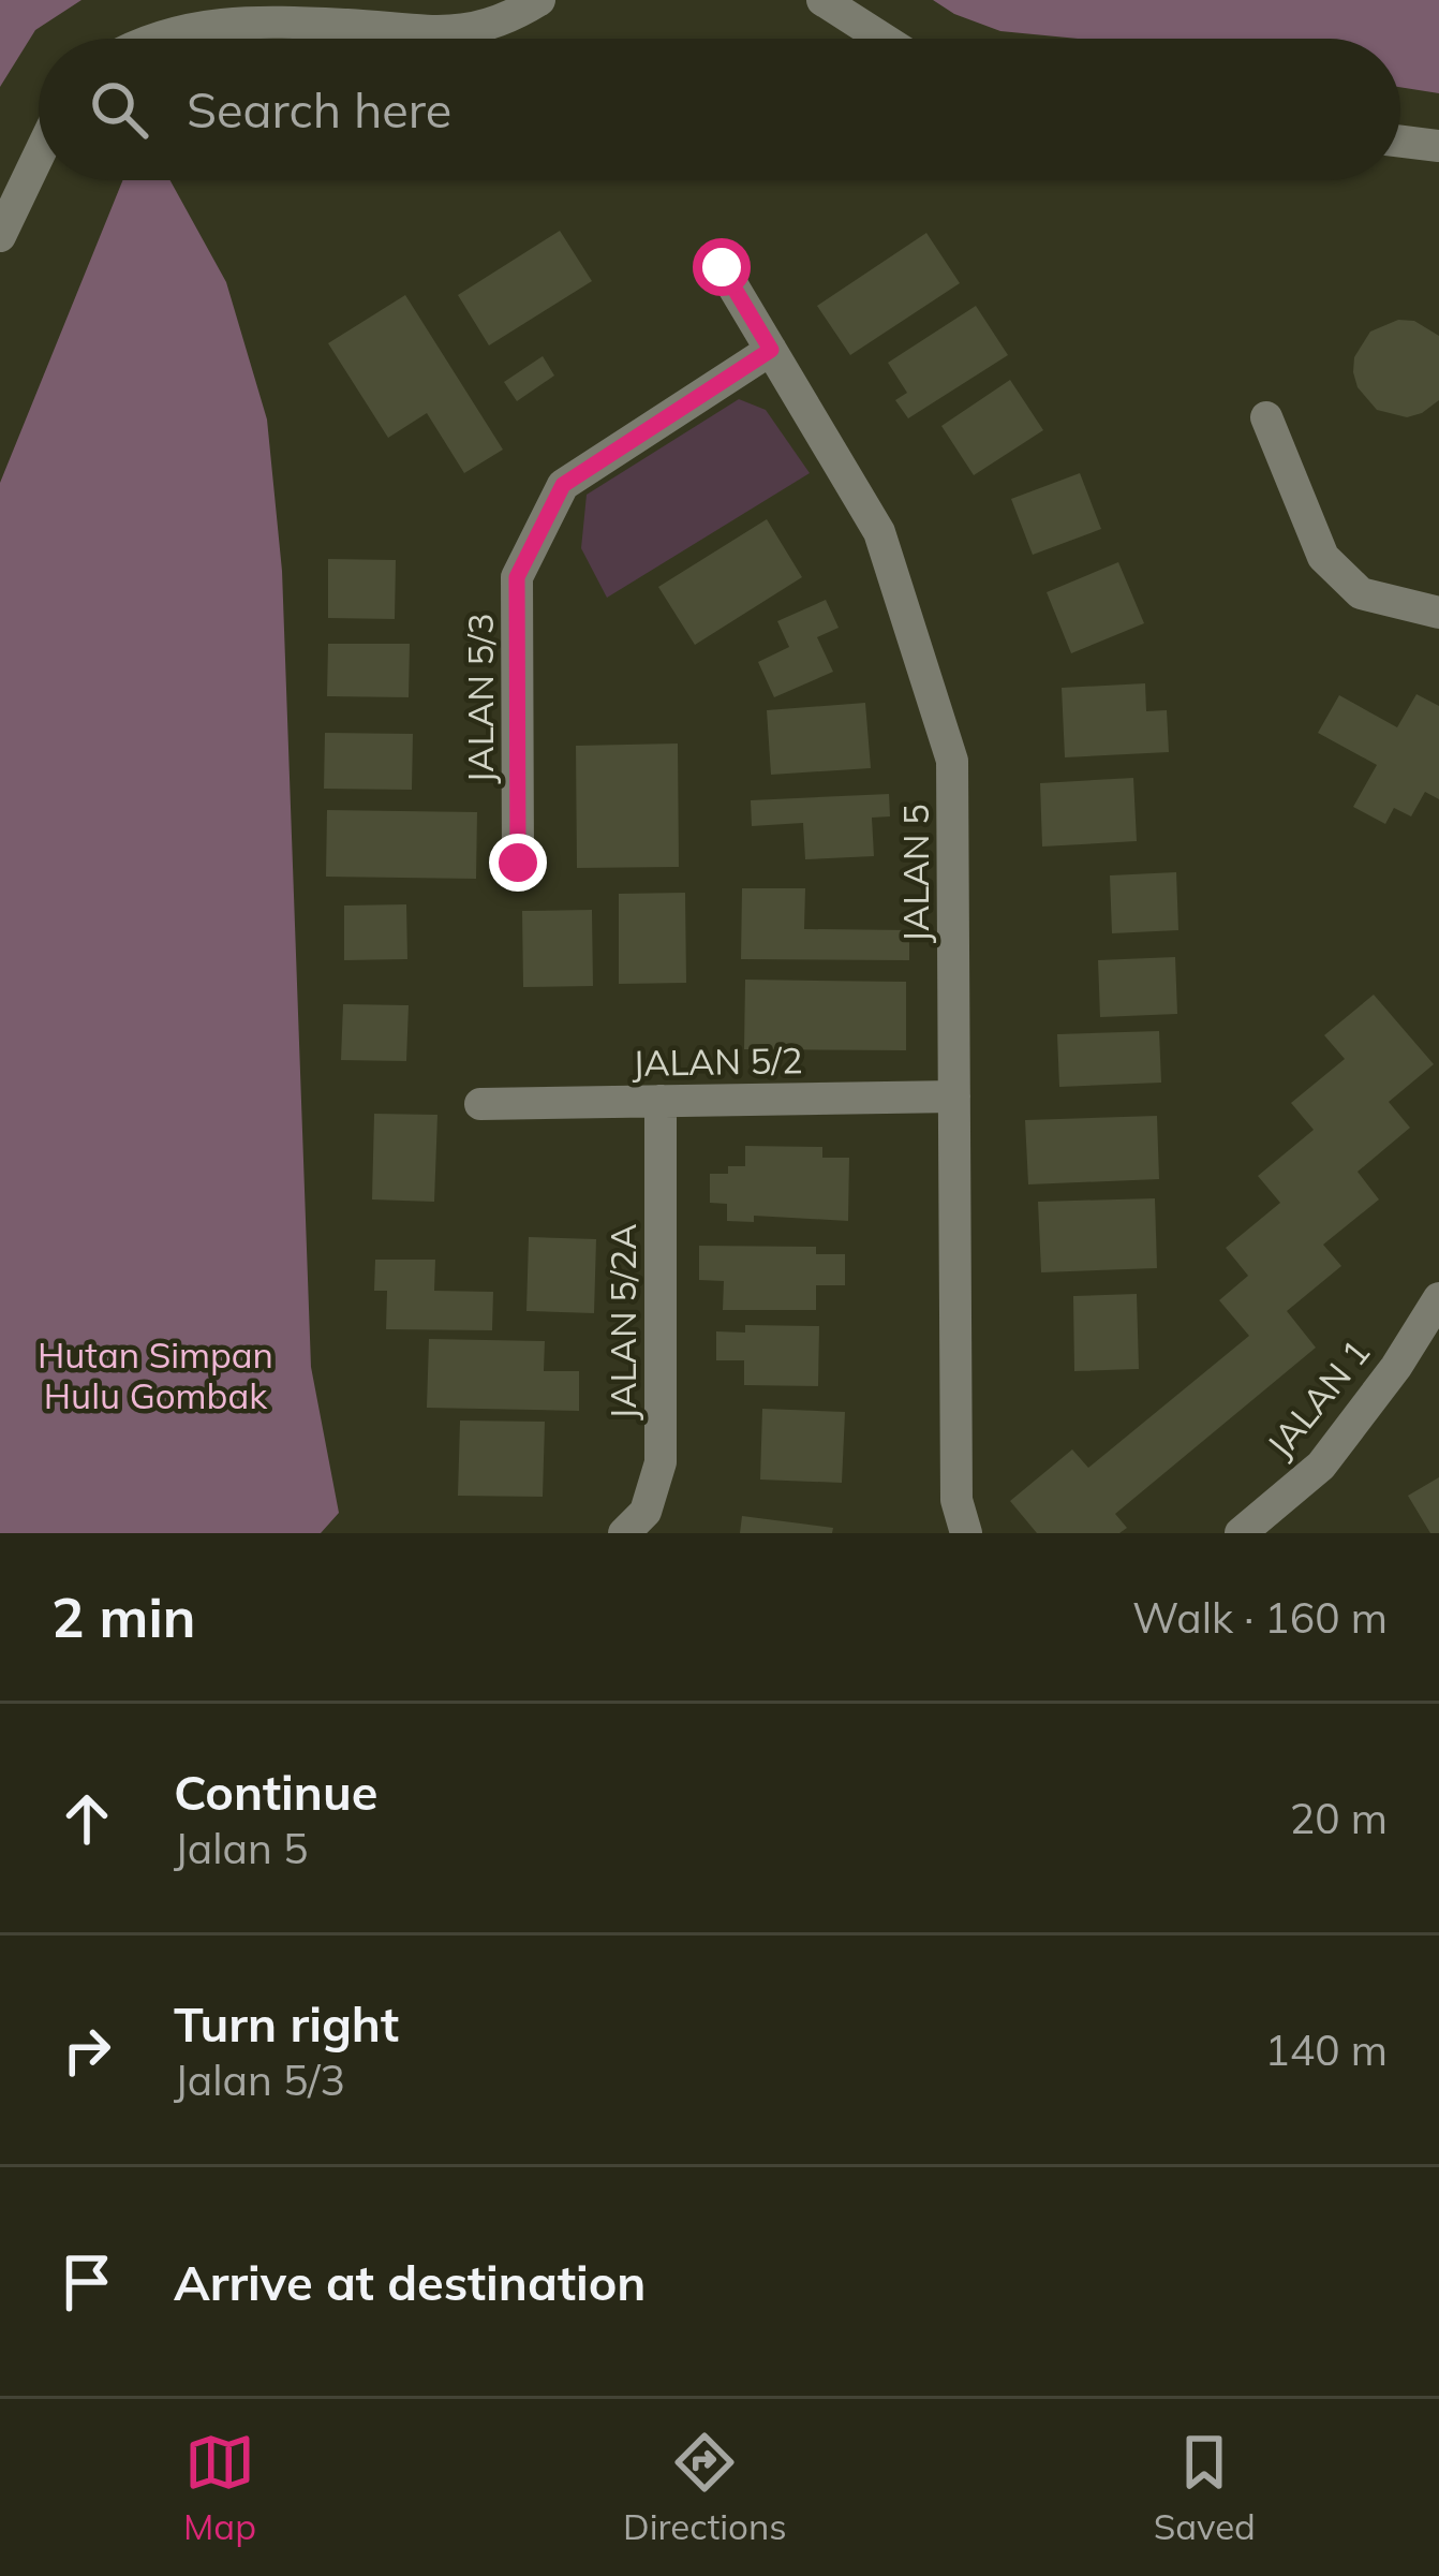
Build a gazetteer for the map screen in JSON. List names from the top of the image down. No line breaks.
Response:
{"streets":{"street":["JALAN 5/3","JALAN 5","JALAN 5/2","JALAN 5/2A","JALAN 1"]},"crossings":[["JALAN 5/3","JALAN 5"],["JALAN 5","JALAN 5/2"],["JALAN 5/2","JALAN 5/2A"]],"parks":["Hutan Simpan Hulu Gombak"],"page":{"search":"Search here","heading":["2 min","Walk · 160 m"],"list":[["Continue","Jalan 5","20 m"],["Turn right","Jalan 5/3","140 m"],"Arrive at destination"],"nav":["Map","Directions","Saved"]}}
